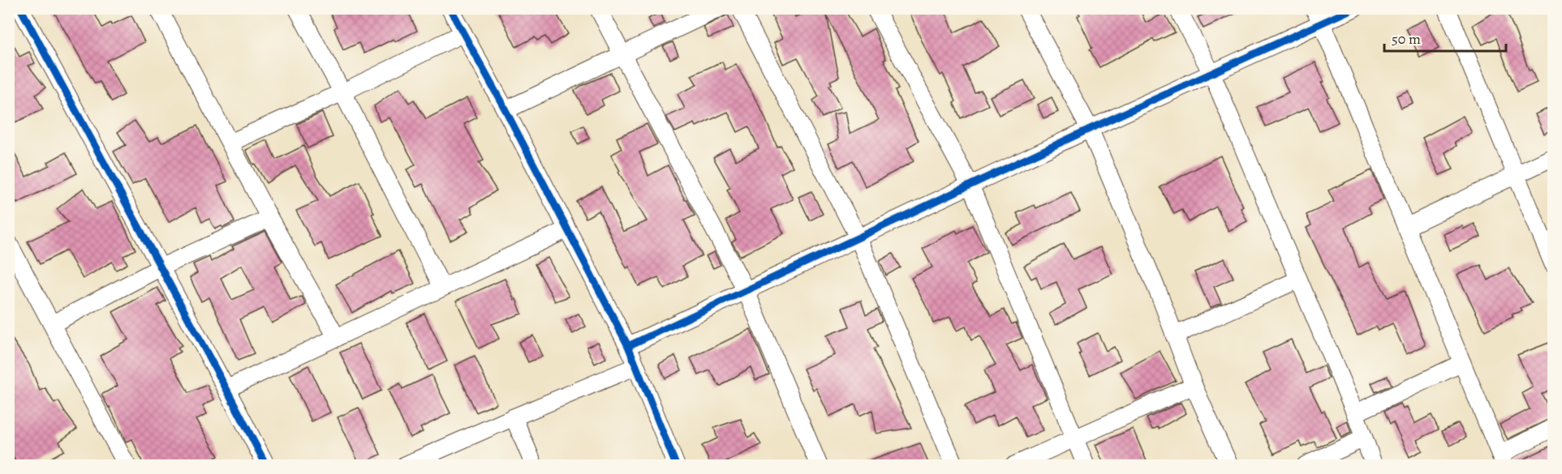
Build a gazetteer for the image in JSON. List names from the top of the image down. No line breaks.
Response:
{"scale_bar":"50 m"}
